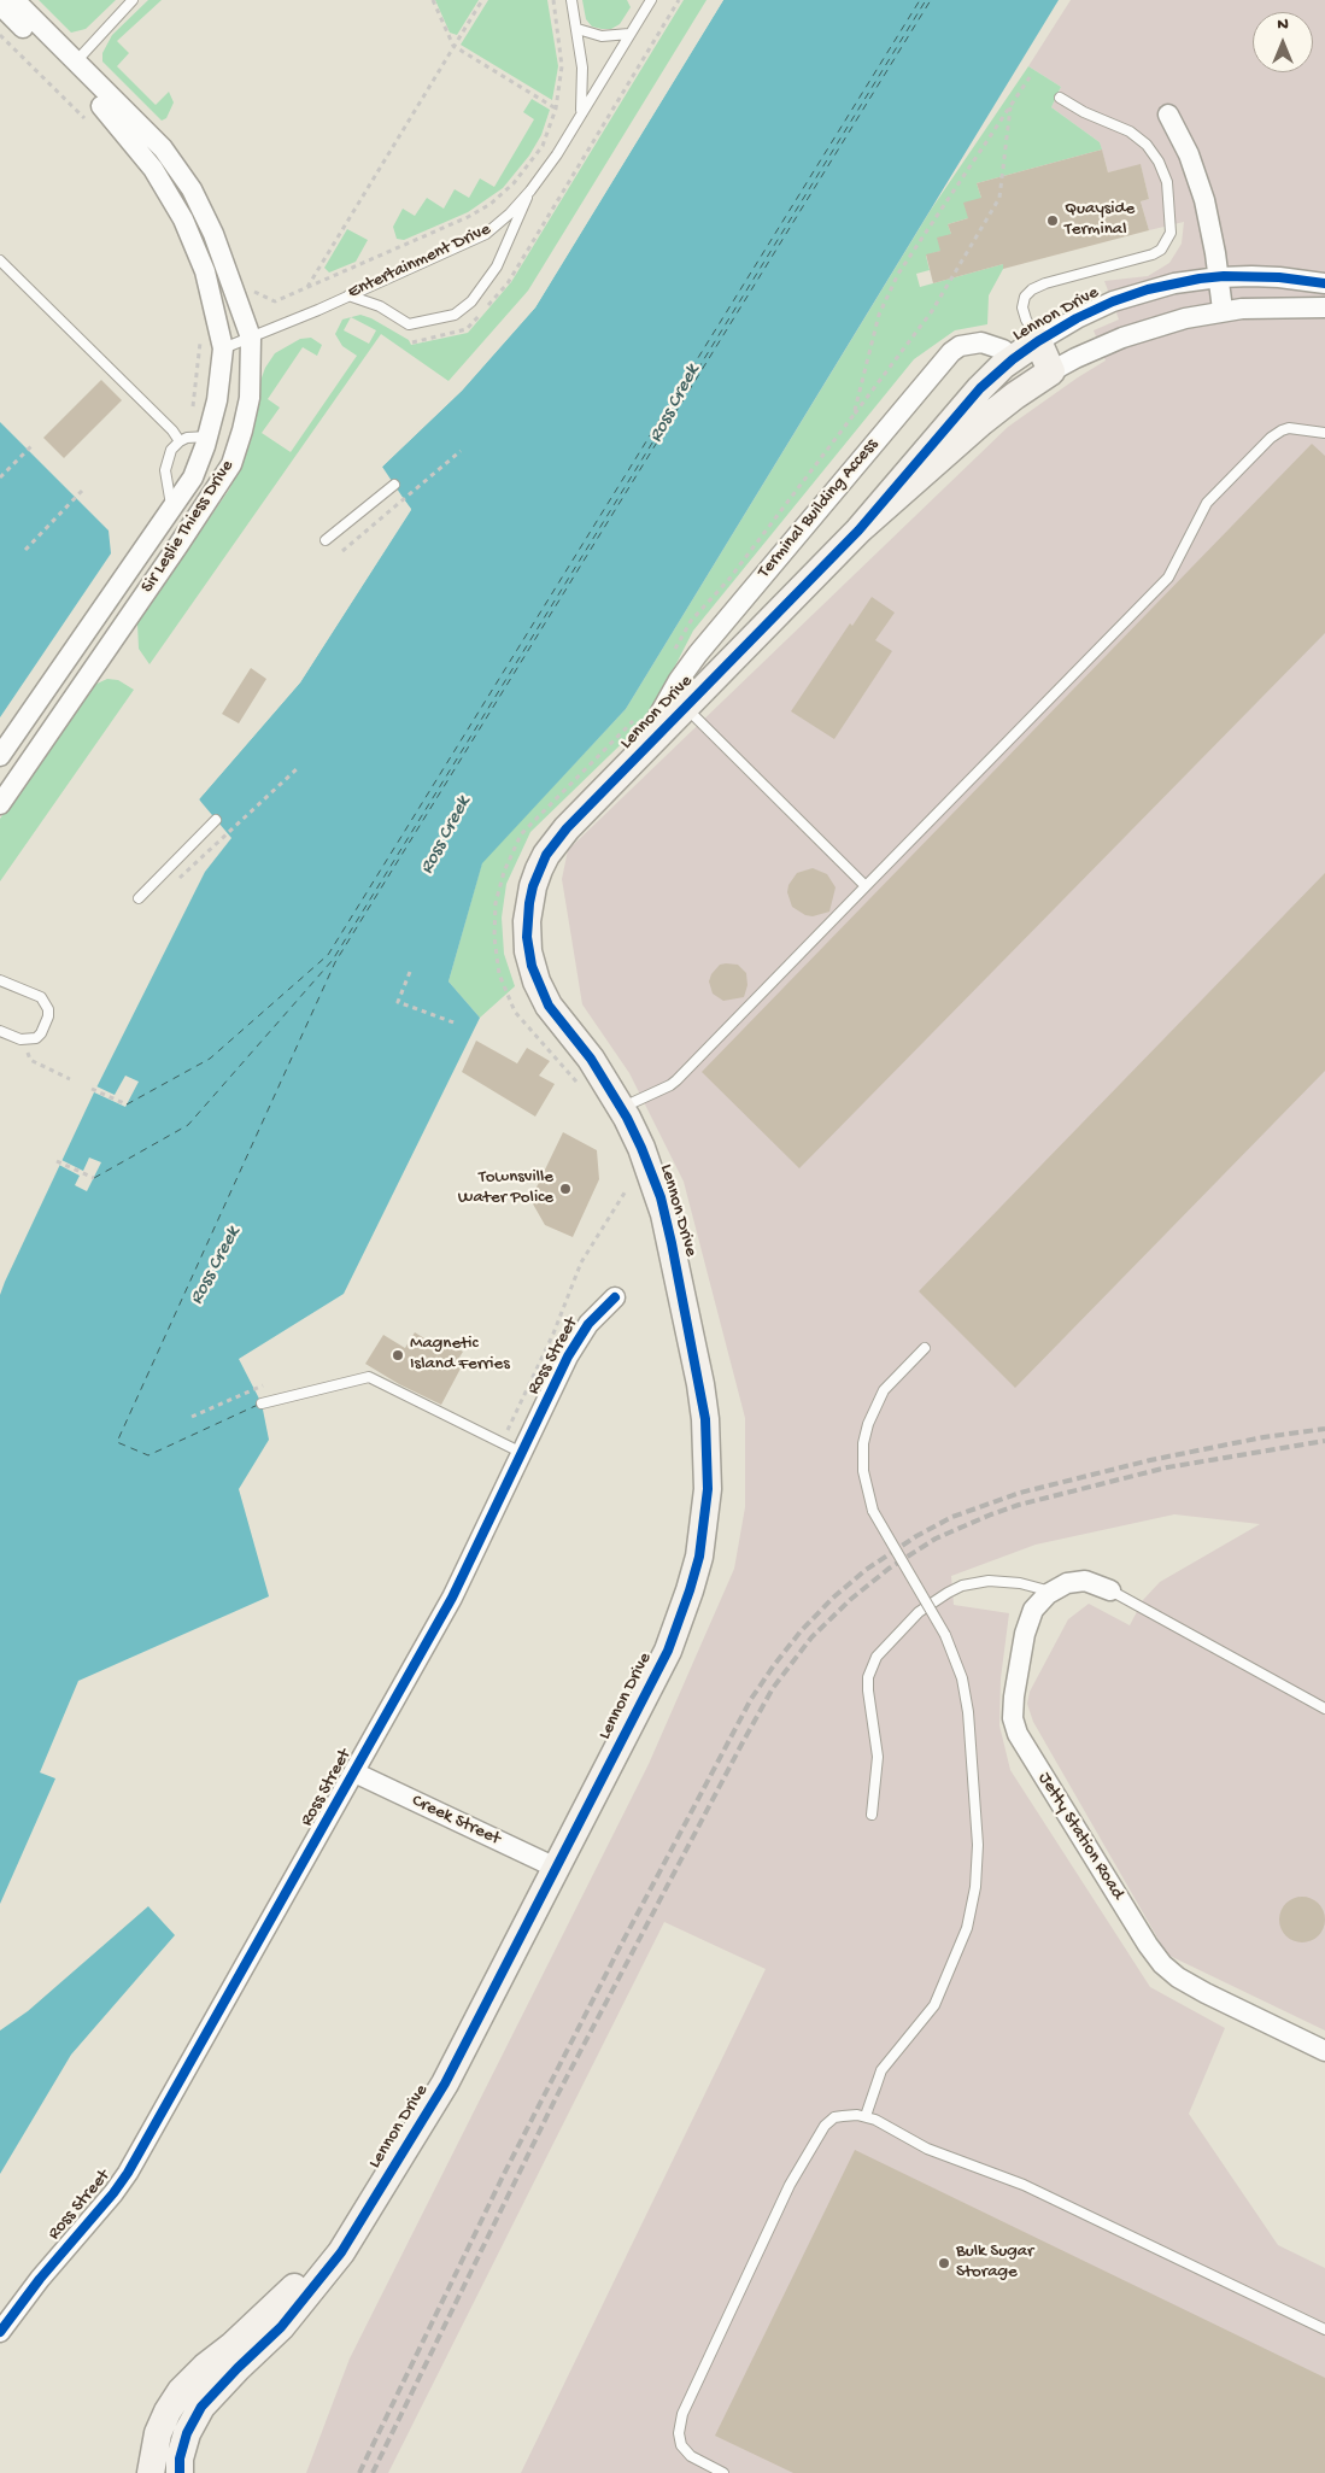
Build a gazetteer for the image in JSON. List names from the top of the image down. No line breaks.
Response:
{"streets":{"street":["Lennon Drive","Terminal Building Access","Sir Leslie Thiess Drive","Ross Street","Creek Street","Jetty Station Road"],"lane":["Entertainment Drive"]},"crossings":[["Entertainment Drive","Sir Leslie Thiess Drive"],["Lennon Drive","Terminal Building Access"],["Lennon Drive","Creek Street"],["Ross Street","Creek Street"]],"water":["Ross Creek"],"places":["Quayside Terminal","Townsville Water Police","Magnetic Island Ferries","Bulk Sugar Storage"],"north":"top"}
